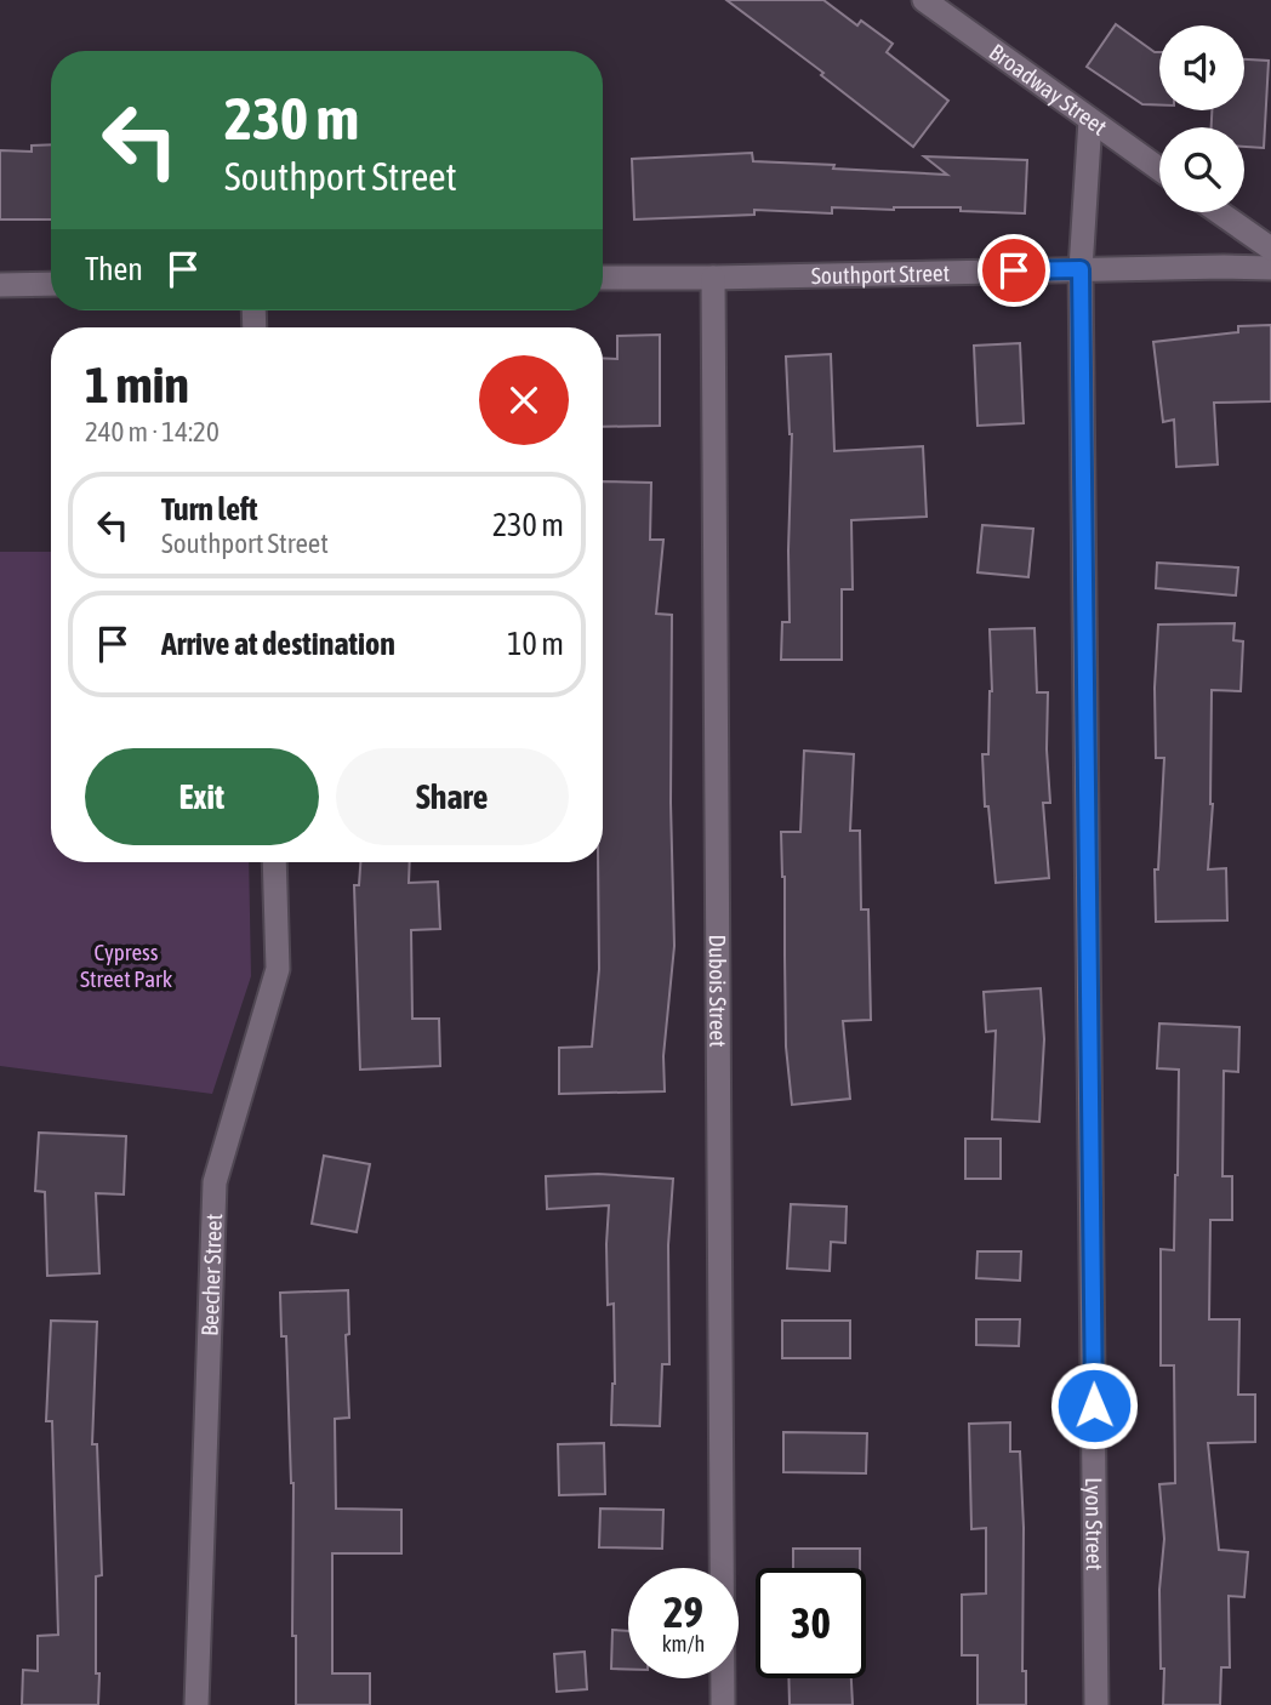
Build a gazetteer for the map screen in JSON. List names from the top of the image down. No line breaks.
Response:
{"streets":{"street":["Broadway Street","Southport Street","Dubois Street","Beecher Street","Lyon Street"]},"crossings":[["Broadway Street","Lyon Street"],["Southport Street","Dubois Street"],["Southport Street","Lyon Street"]],"parks":["Cypress Street Park"],"page":{"turn":["230 m","Southport Street"],"then":"Then","heading":["1 min","240 m · 14:20"],"list":[{"name":"Turn left","note":"Southport Street","value":"230 m"},{"name":"Arrive at destination","value":"10 m"}],"buttons":["Exit","Share"],"speed":"29 km/h","limit":"30"}}
